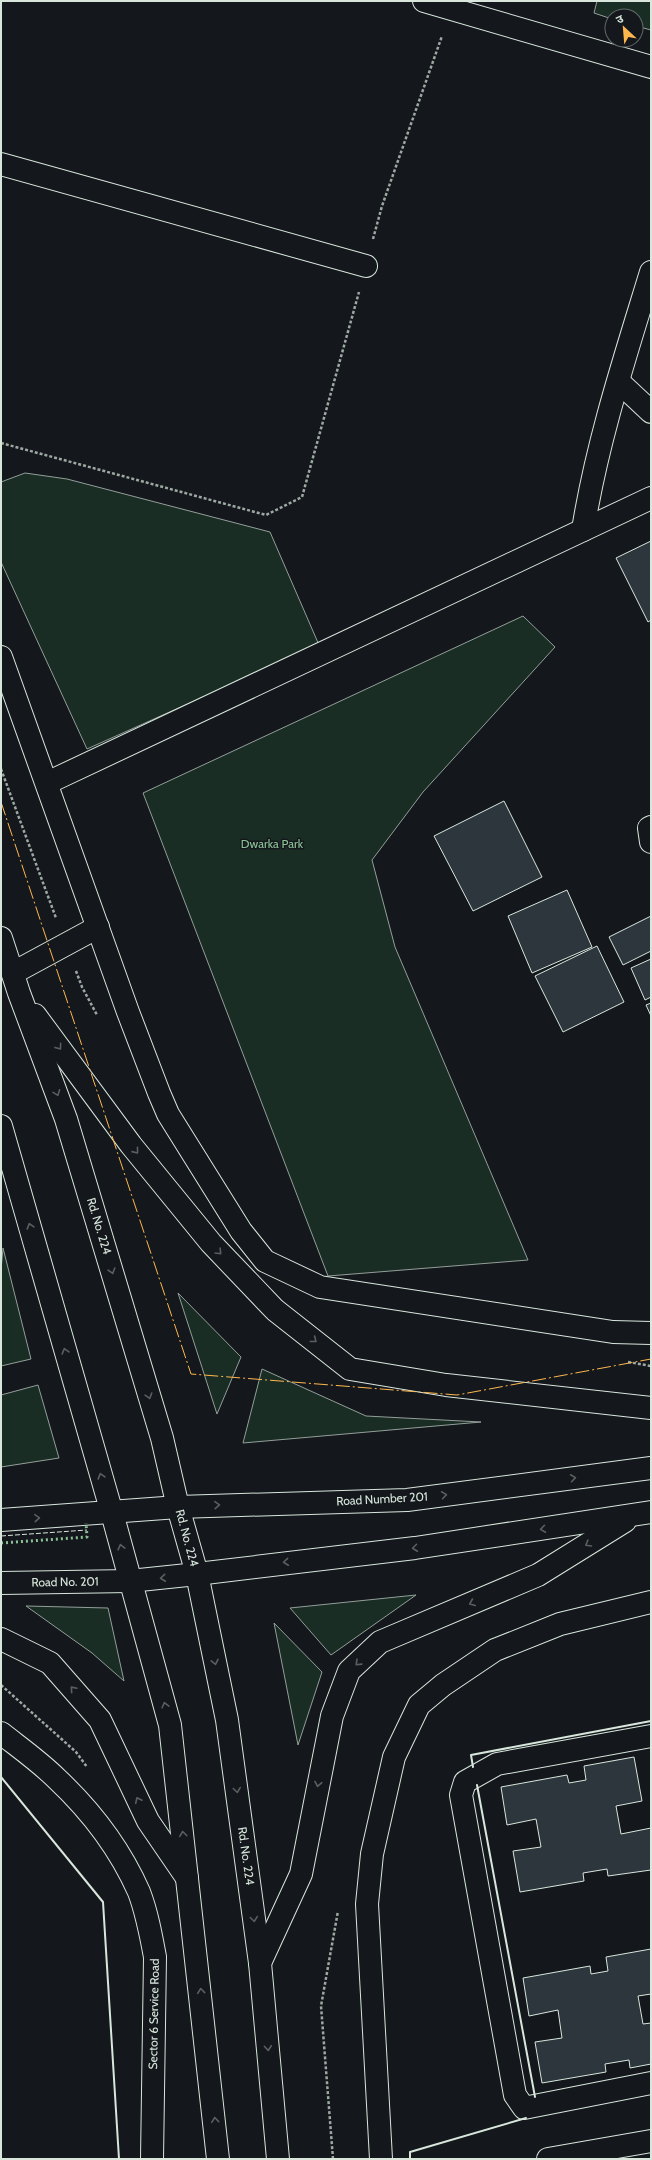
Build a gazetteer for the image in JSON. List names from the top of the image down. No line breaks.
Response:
{"streets":{"main road":["Rd. No. 224","Road Number 201","Road No. 201","Sector 6 Service Road"]},"crossings":[["Rd. No. 224","Road Number 201"]],"parks":["Dwarka Park"],"north":"top left"}
